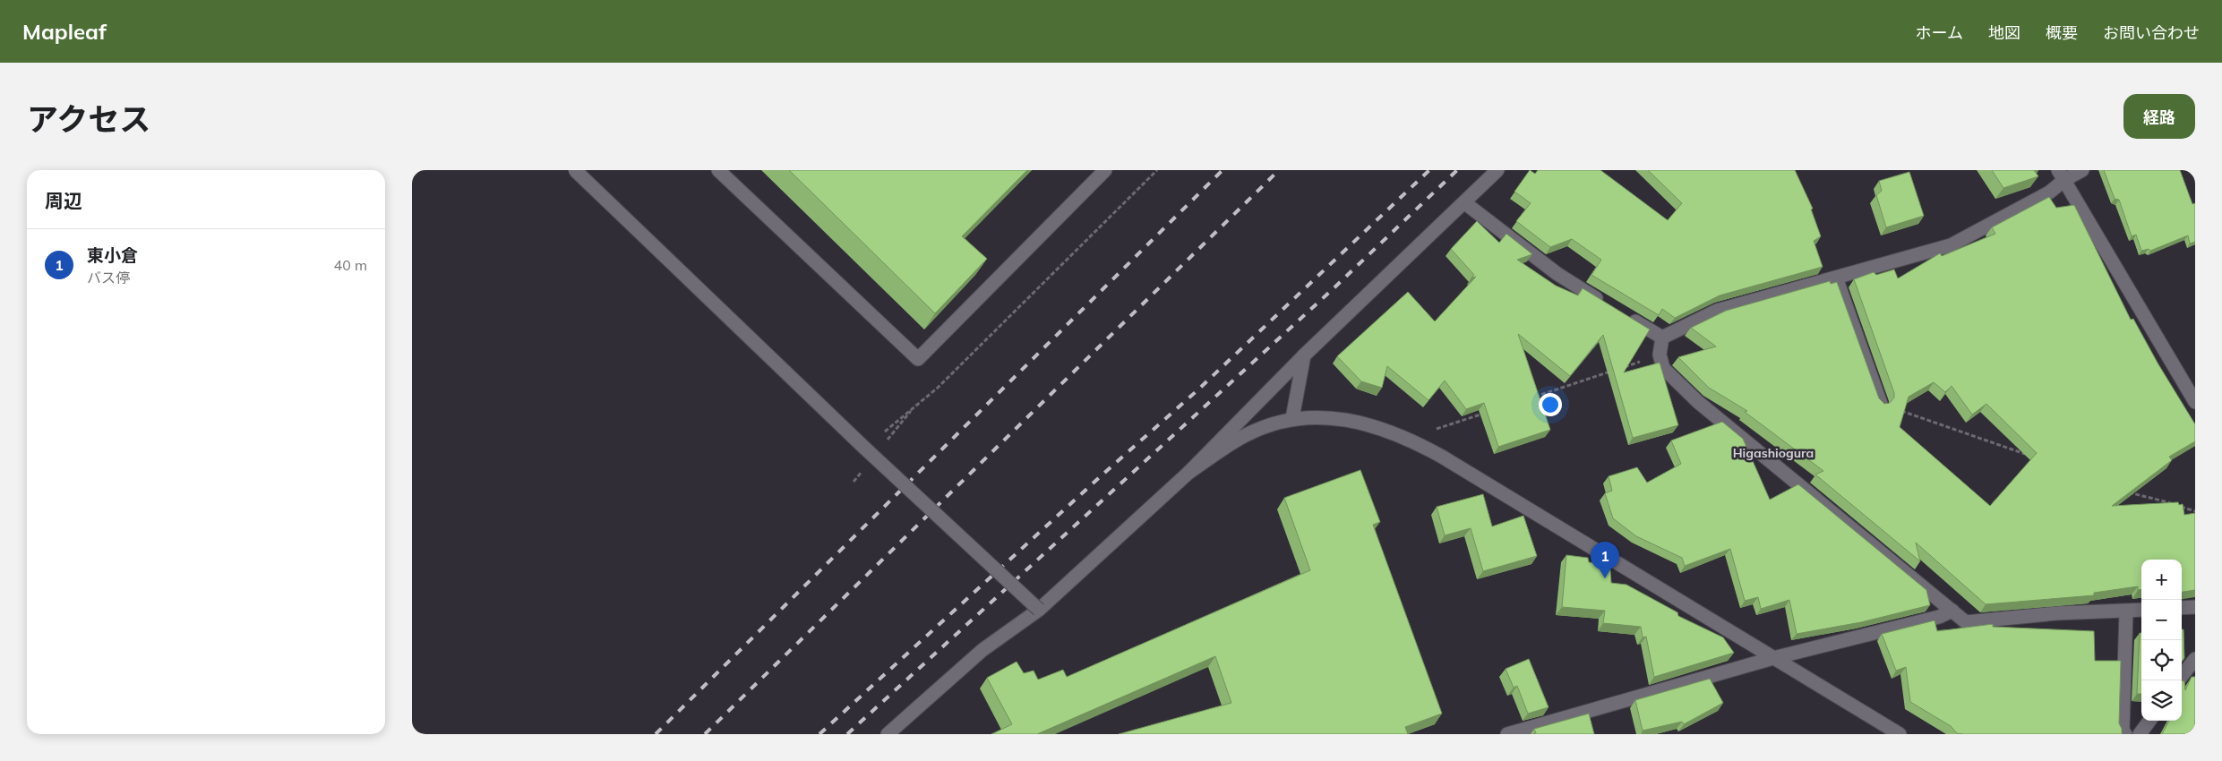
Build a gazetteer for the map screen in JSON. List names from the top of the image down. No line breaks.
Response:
{"districts":["Higashiogura"],"page":{"header":"Mapleaf","nav":["ホーム","地図","概要","お問い合わせ"],"title":"アクセス","buttons":"経路","heading":"周辺","list":[{"mark":"1","name":"東小倉","note":"バス停","value":"40 m"}],"pins":"1","map_buttons":["+","−"]}}
